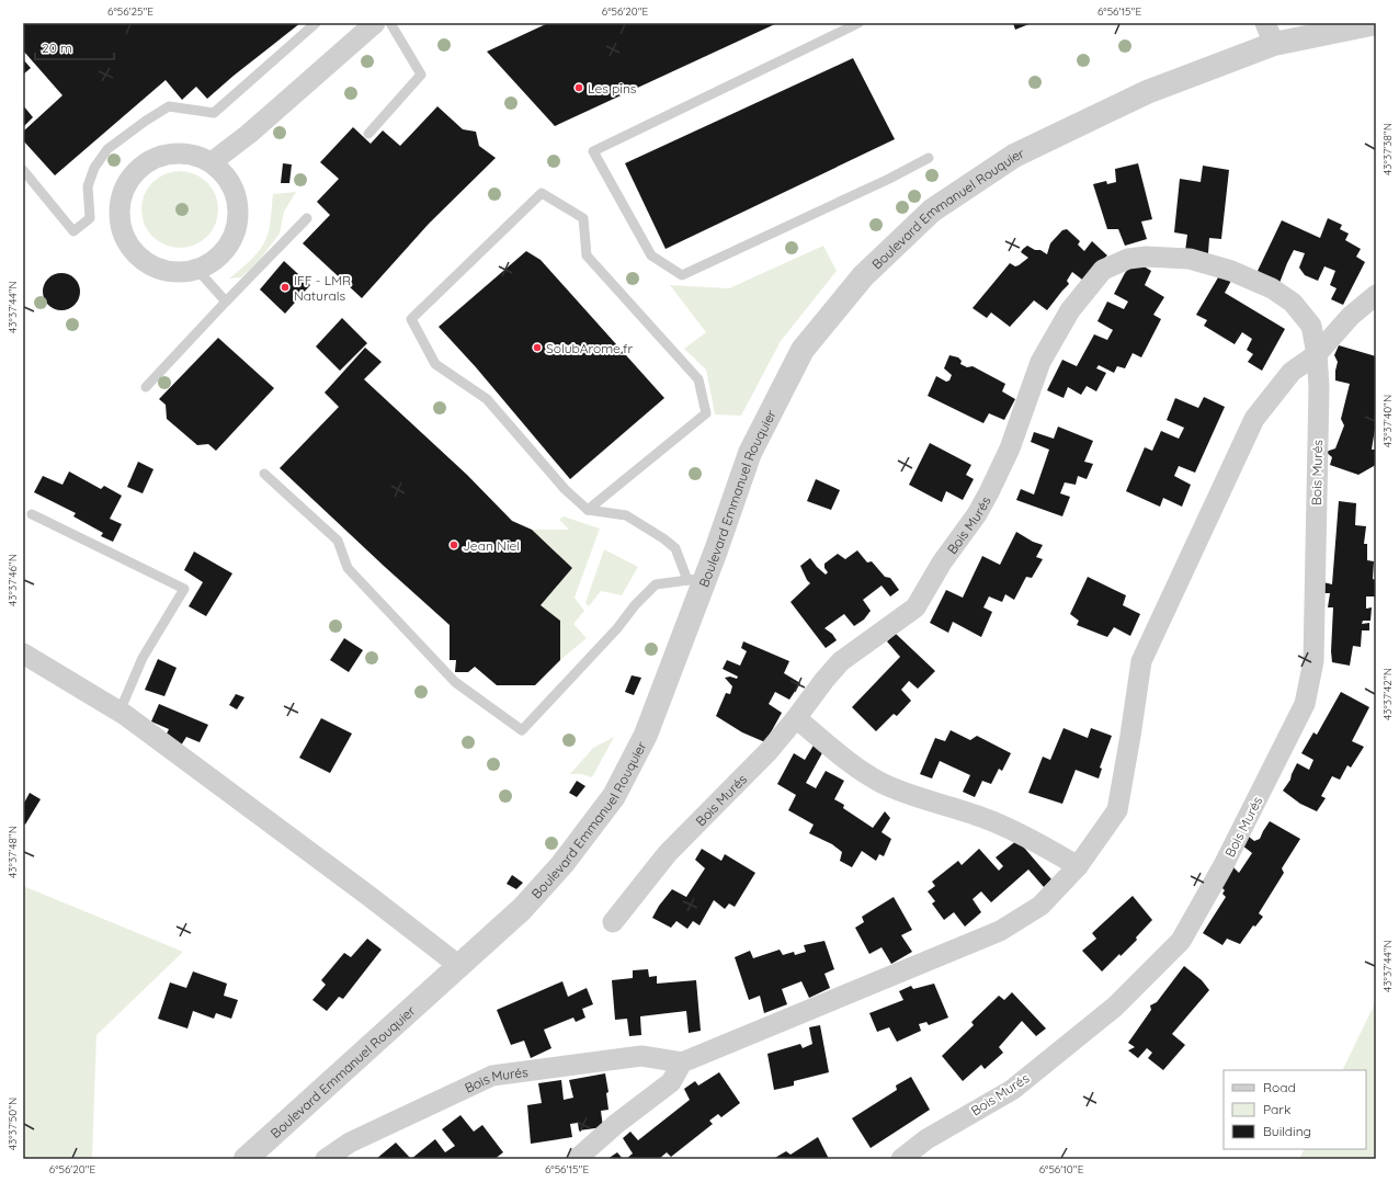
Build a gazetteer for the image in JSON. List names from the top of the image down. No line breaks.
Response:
{"streets":{"street":["Boulevard Emmanuel Rouquier","Bois Murés"]},"places":["Les pins","IFF - LMR Naturals","SolubArome.fr","Jean Niel"],"legend":["Road","Park","Building"],"scale_bar":"20 m","coordinates":["6°56'25\"E","6°56'20\"E","6°56'15\"E","43°37'38\"N","43°37'44\"N","43°37'40\"N","43°37'46\"N","43°37'42\"N","43°37'48\"N","43°37'50\"N","6°56'10\"E"]}
